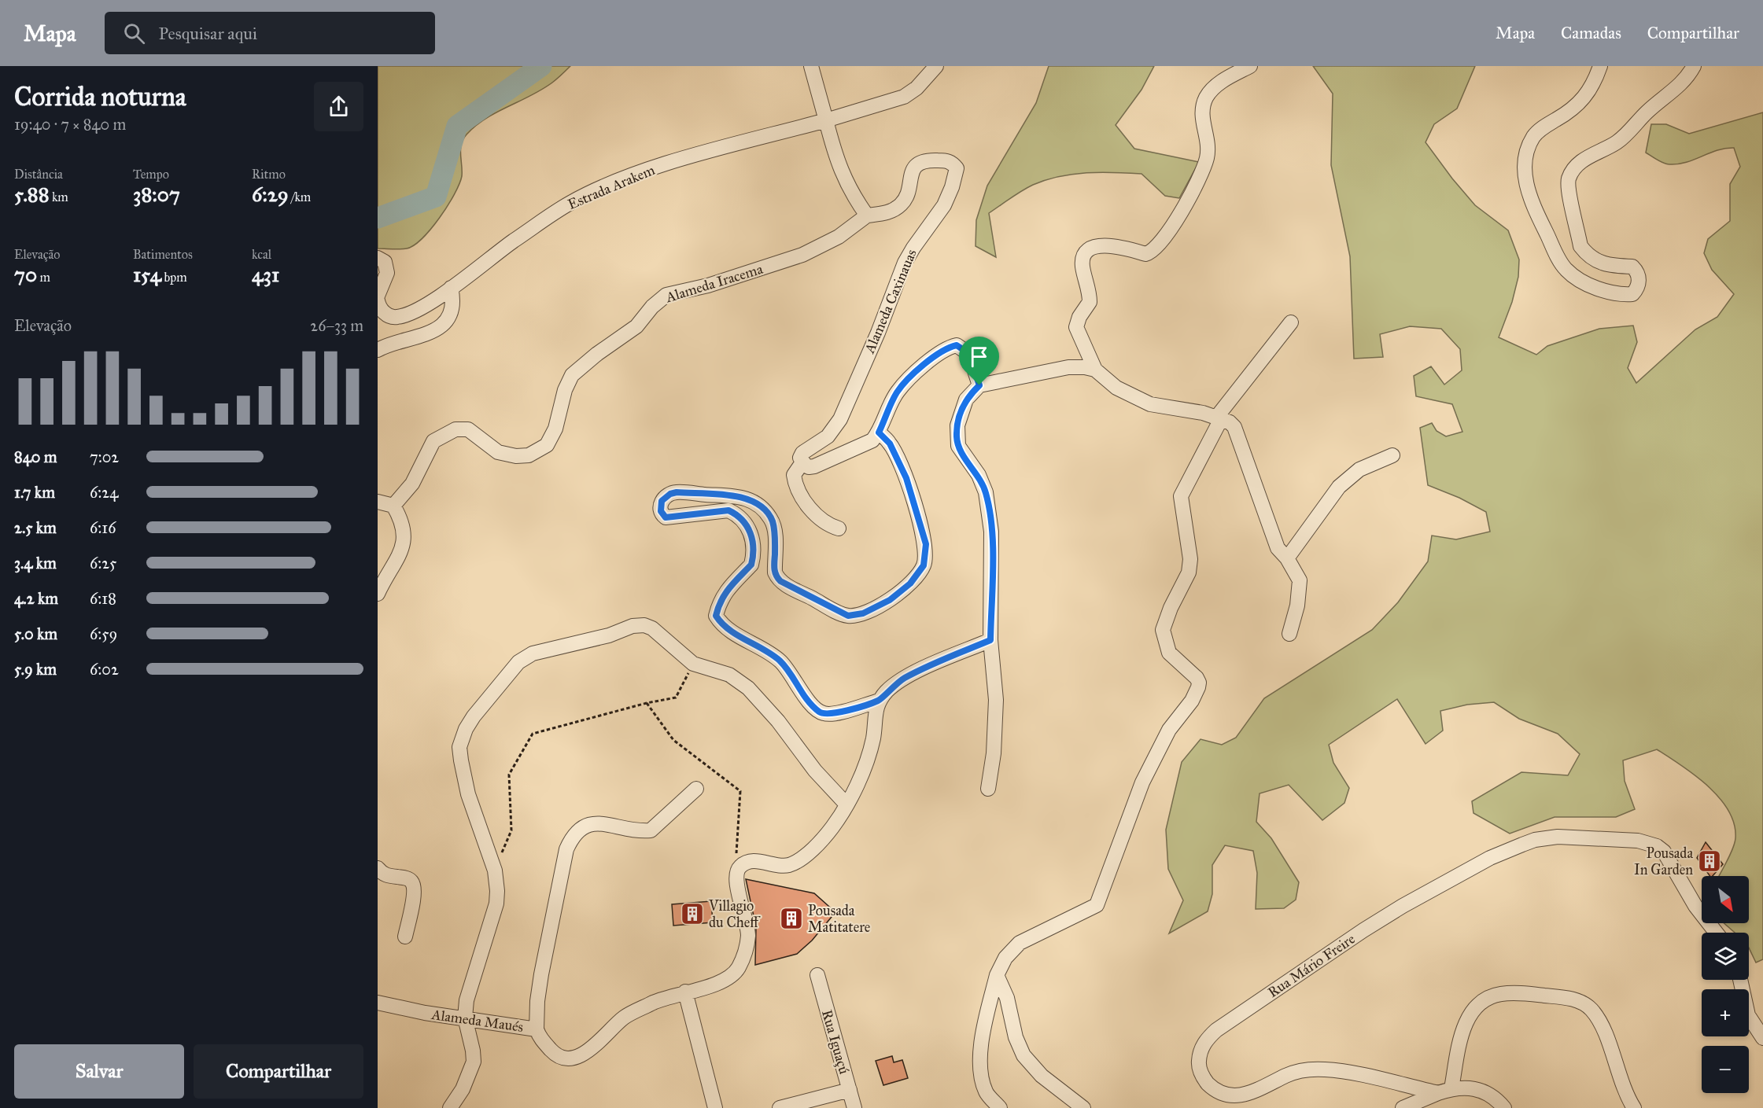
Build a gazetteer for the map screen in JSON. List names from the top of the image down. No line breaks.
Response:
{"streets":{"street":["Estrada Arakem","Alameda Iracema","Alameda Caxinauas","Rua Mário Freire","Alameda Maués","Rua Iguaçú"]},"crossings":[["Alameda Iracema","Alameda Caxinauas"]],"places":{"building":["Pousada In Garden","Villagio du Cheff","Pousada Matitatere"]},"north":"bottom right","page":{"header":"Mapa","search":"Pesquisar aqui","nav":["Mapa","Camadas","Compartilhar"],"heading":["Corrida noturna","19:40 · 7 × 840 m"],"stats":[["Distância","5.88 km"],["Tempo","38:07"],["Ritmo","6:29 /km"],["Elevação","70 m"],["Batimentos","154 bpm"],["kcal","431"]],"chart":["Elevação","26–33 m"],"list":[{"name":"840 m","note":"7:02"},{"name":"1.7 km","note":"6:24"},{"name":"2.5 km","note":"6:16"},{"name":"3.4 km","note":"6:25"},{"name":"4.2 km","note":"6:18"},{"name":"5.0 km","note":"6:59"},{"name":"5.9 km","note":"6:02"}],"map_buttons":["+","−"],"buttons":["Salvar","Compartilhar"]}}
